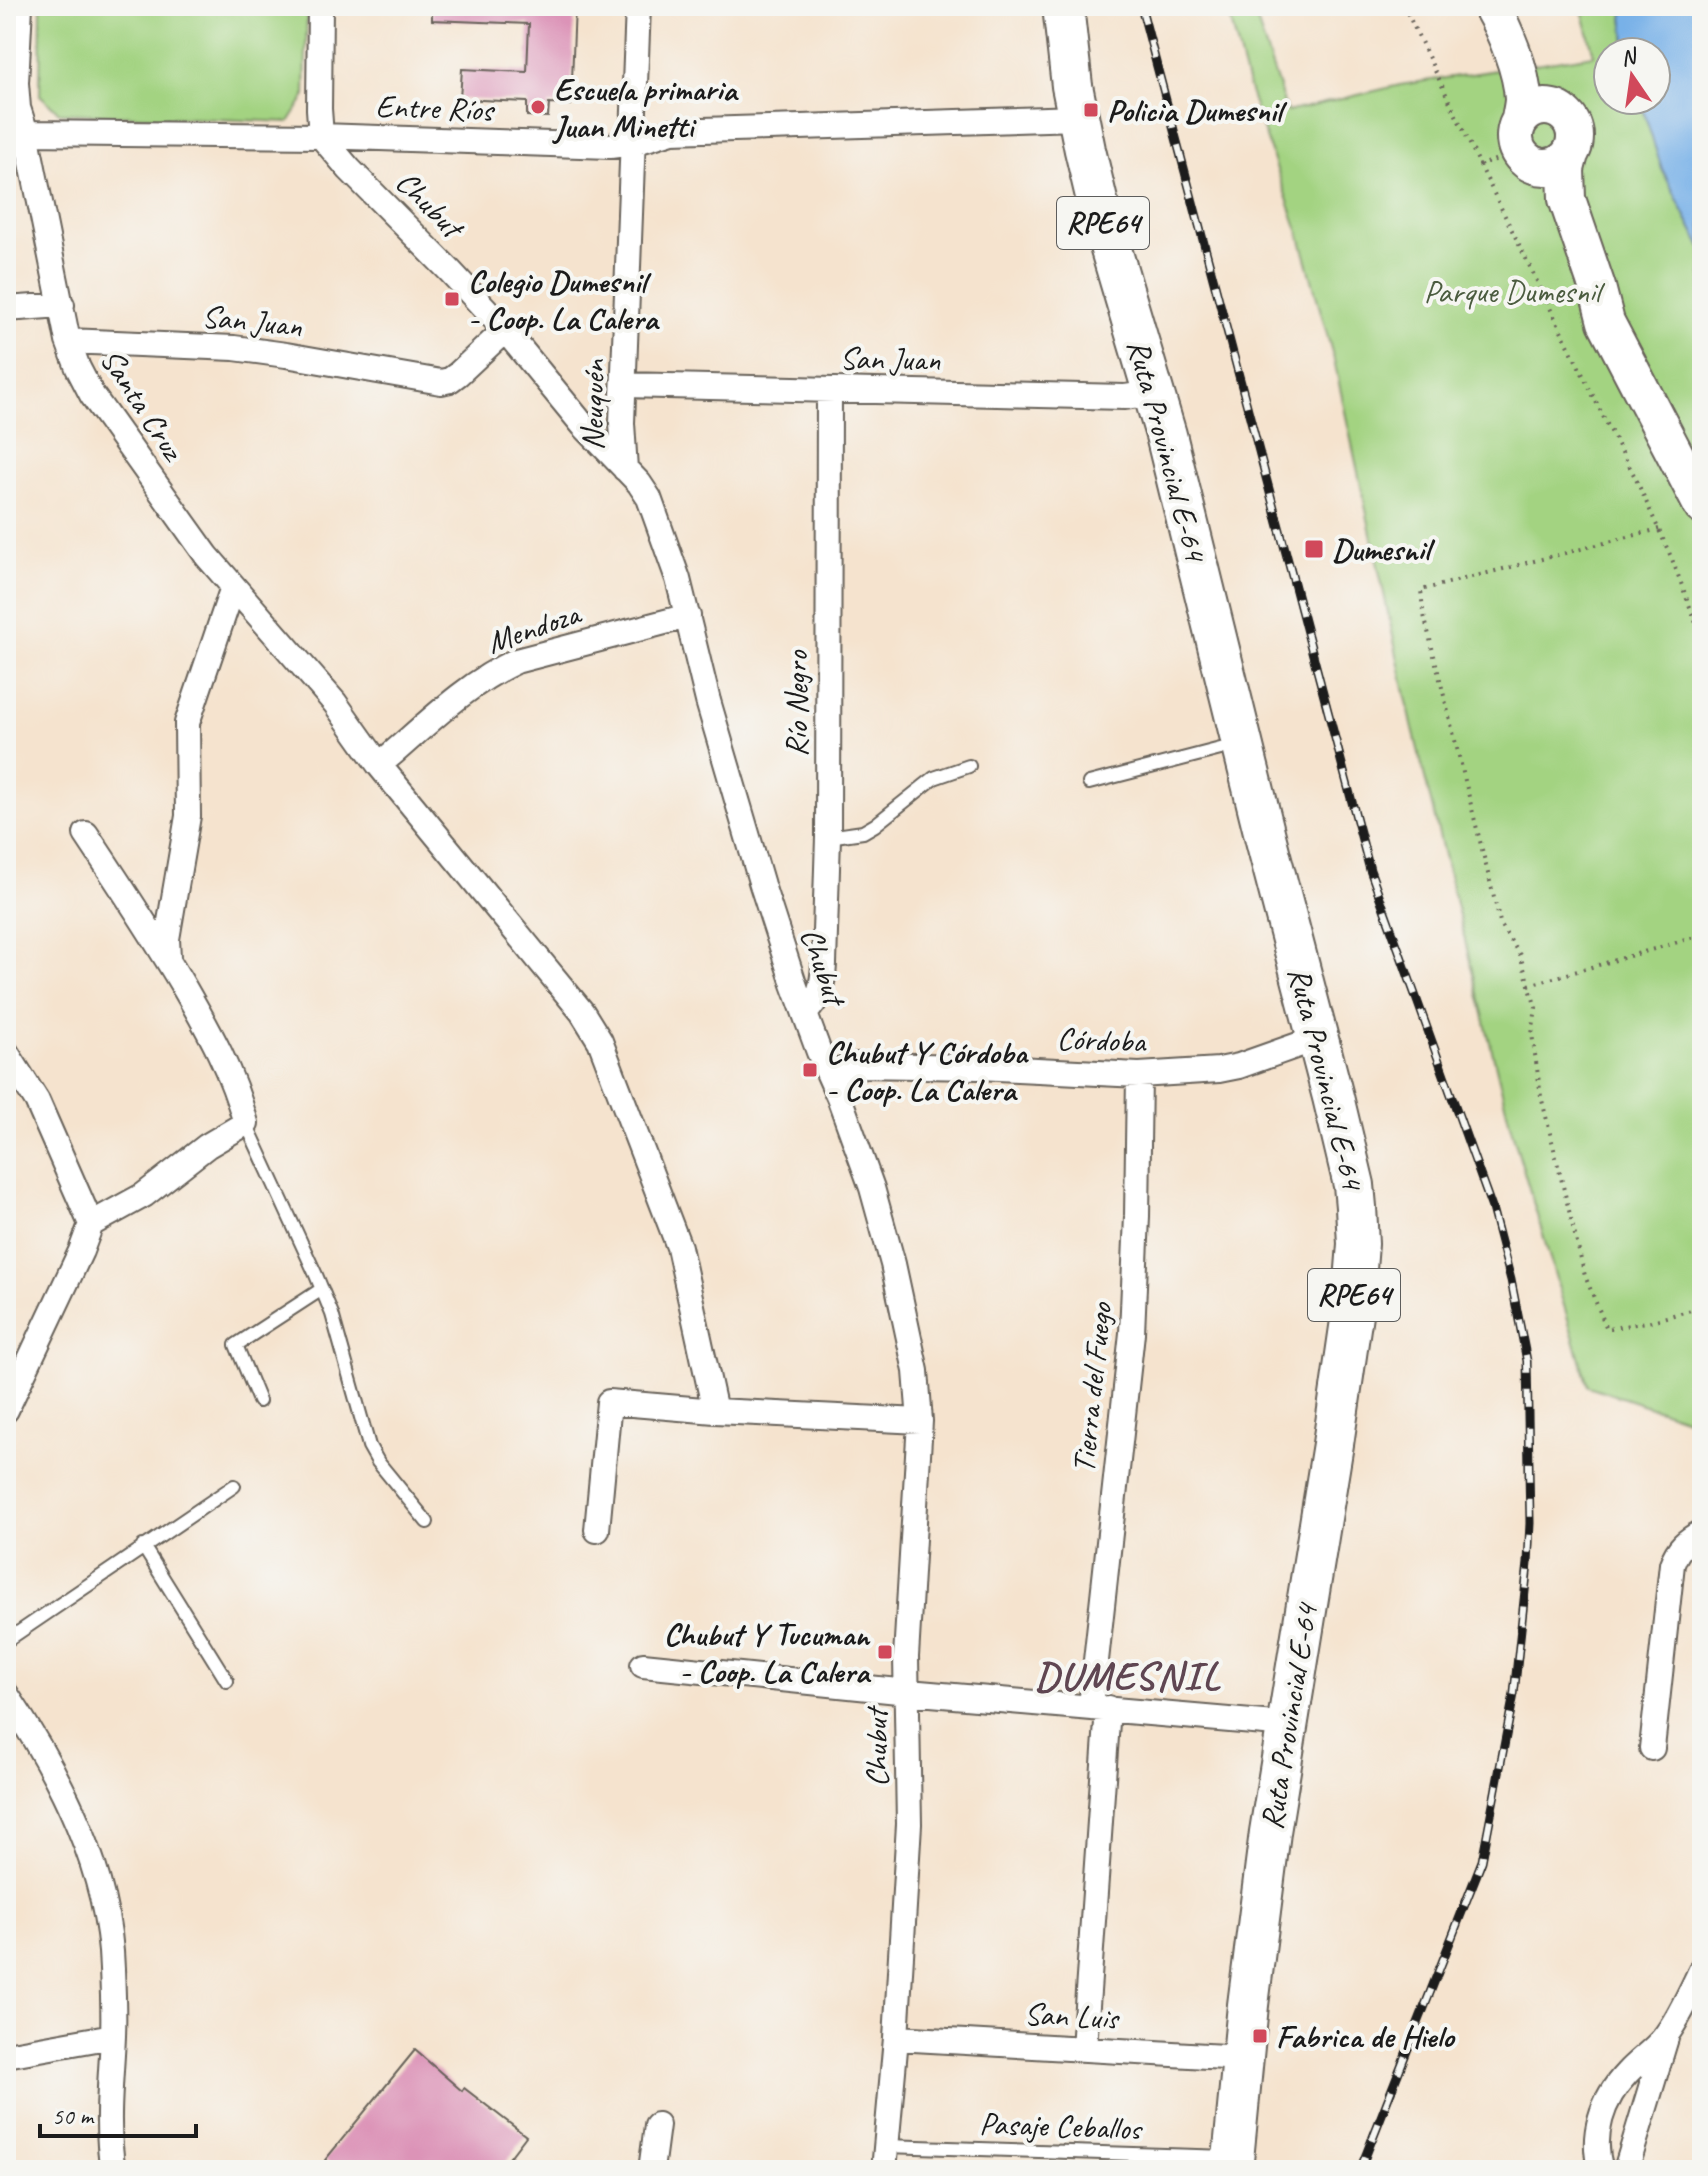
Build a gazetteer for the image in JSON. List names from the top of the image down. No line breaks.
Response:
{"streets":{"main road":["RPE64","Ruta Provincial E-64"],"street":["Entre Ríos","Chubut","San Juan","Santa Cruz","Neuquén","Mendoza","Río Negro","Córdoba","Tierra del Fuego","San Luis"],"lane":["Pasaje Ceballos"]},"crossings":[["Entre Ríos","Chubut"],["Entre Ríos","Santa Cruz"],["Entre Ríos","Neuquén"],["Entre Ríos","Ruta Provincial E-64"],["Chubut","San Juan"],["Chubut","Neuquén"],["Chubut","Mendoza"],["Chubut","Río Negro"],["Chubut","Córdoba"],["Chubut","San Luis"],["Chubut","Pasaje Ceballos"],["San Juan","Santa Cruz"],["San Juan","Neuquén"],["San Juan","Ruta Provincial E-64"],["San Juan","Río Negro"],["Santa Cruz","Mendoza"],["Ruta Provincial E-64","Córdoba"],["Ruta Provincial E-64","San Luis"],["Ruta Provincial E-64","Pasaje Ceballos"],["Córdoba","Tierra del Fuego"],["Tierra del Fuego","San Luis"]],"districts":["DUMESNIL"],"parks":["Parque Dumesnil"],"places":{"other":["Escuela primaria Juan Minetti"],"transit":["Policia Dumesnil","Colegio Dumesnil - Coop. La Calera","Dumesnil","Chubut Y Córdoba - Coop. La Calera","Chubut Y Tucuman - Coop. La Calera","Fabrica de Hielo"]},"scale_bar":"50 m","north":"top"}
